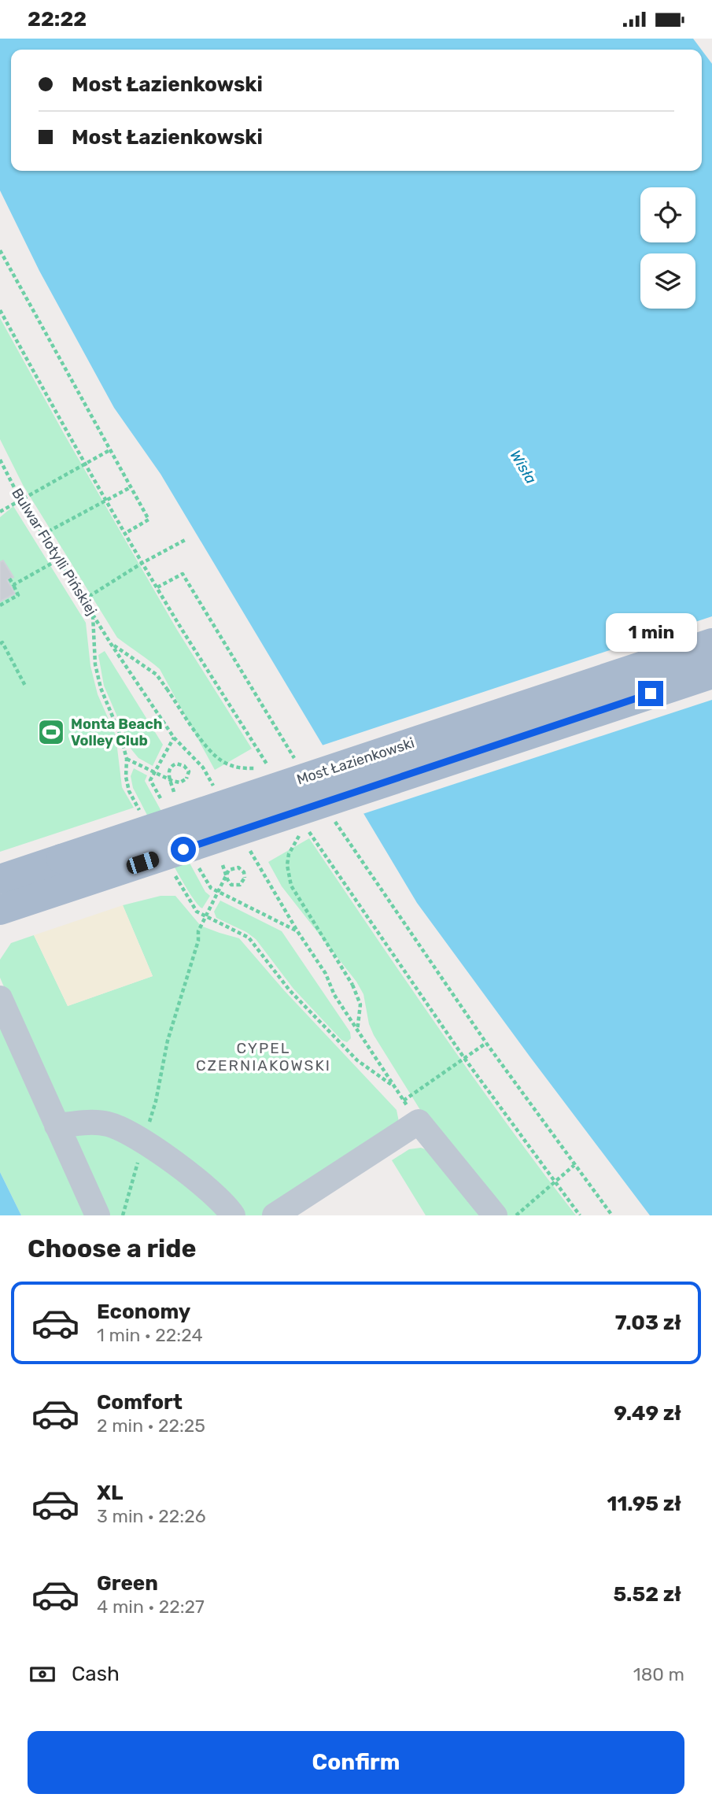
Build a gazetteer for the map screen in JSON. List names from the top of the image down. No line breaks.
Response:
{"streets":{"main road":["Most Łazienkowski"],"path":["Bulwar Flotylli Pińskiej"]},"districts":["CYPEL CZERNIAKOWSKI"],"water":["Wisła"],"places":{"sports":["Monta Beach Volley Club"]},"page":{"status":"22:22","banner":["Most Łazienkowski","Most Łazienkowski"],"bubble":"1 min","heading":"Choose a ride","list":[{"name":"Economy","note":"1 min · 22:24","value":"7.03 zł"},{"name":"Comfort","note":"2 min · 22:25","value":"9.49 zł"},{"name":"XL","note":"3 min · 22:26","value":"11.95 zł"},{"name":"Green","note":"4 min · 22:27","value":"5.52 zł"}],"pay":["Cash","180 m"],"buttons":"Confirm"}}
